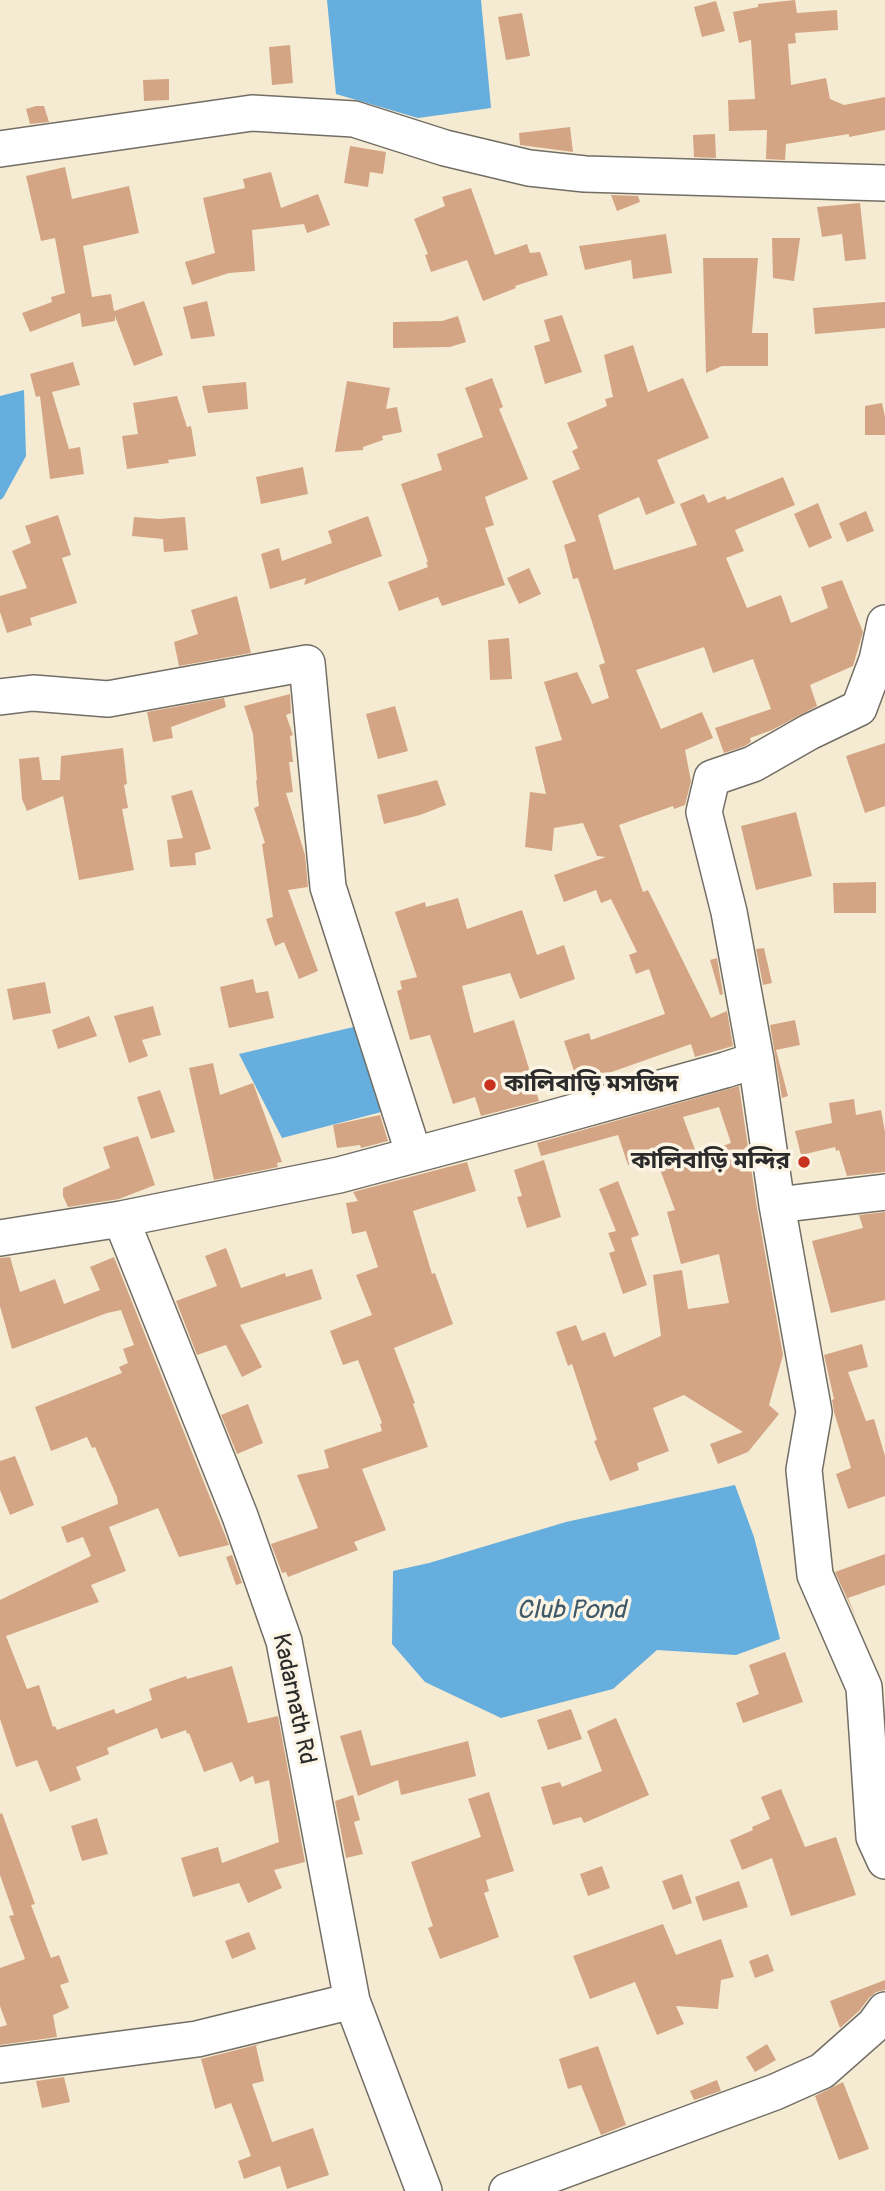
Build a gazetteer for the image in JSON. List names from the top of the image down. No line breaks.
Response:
{"streets":{"street":["Kadarnath Rd"]},"water":["Club Pond"],"places":["কালিবাড়ি মসজিদ","কালিবাড়ি মন্দির"]}
